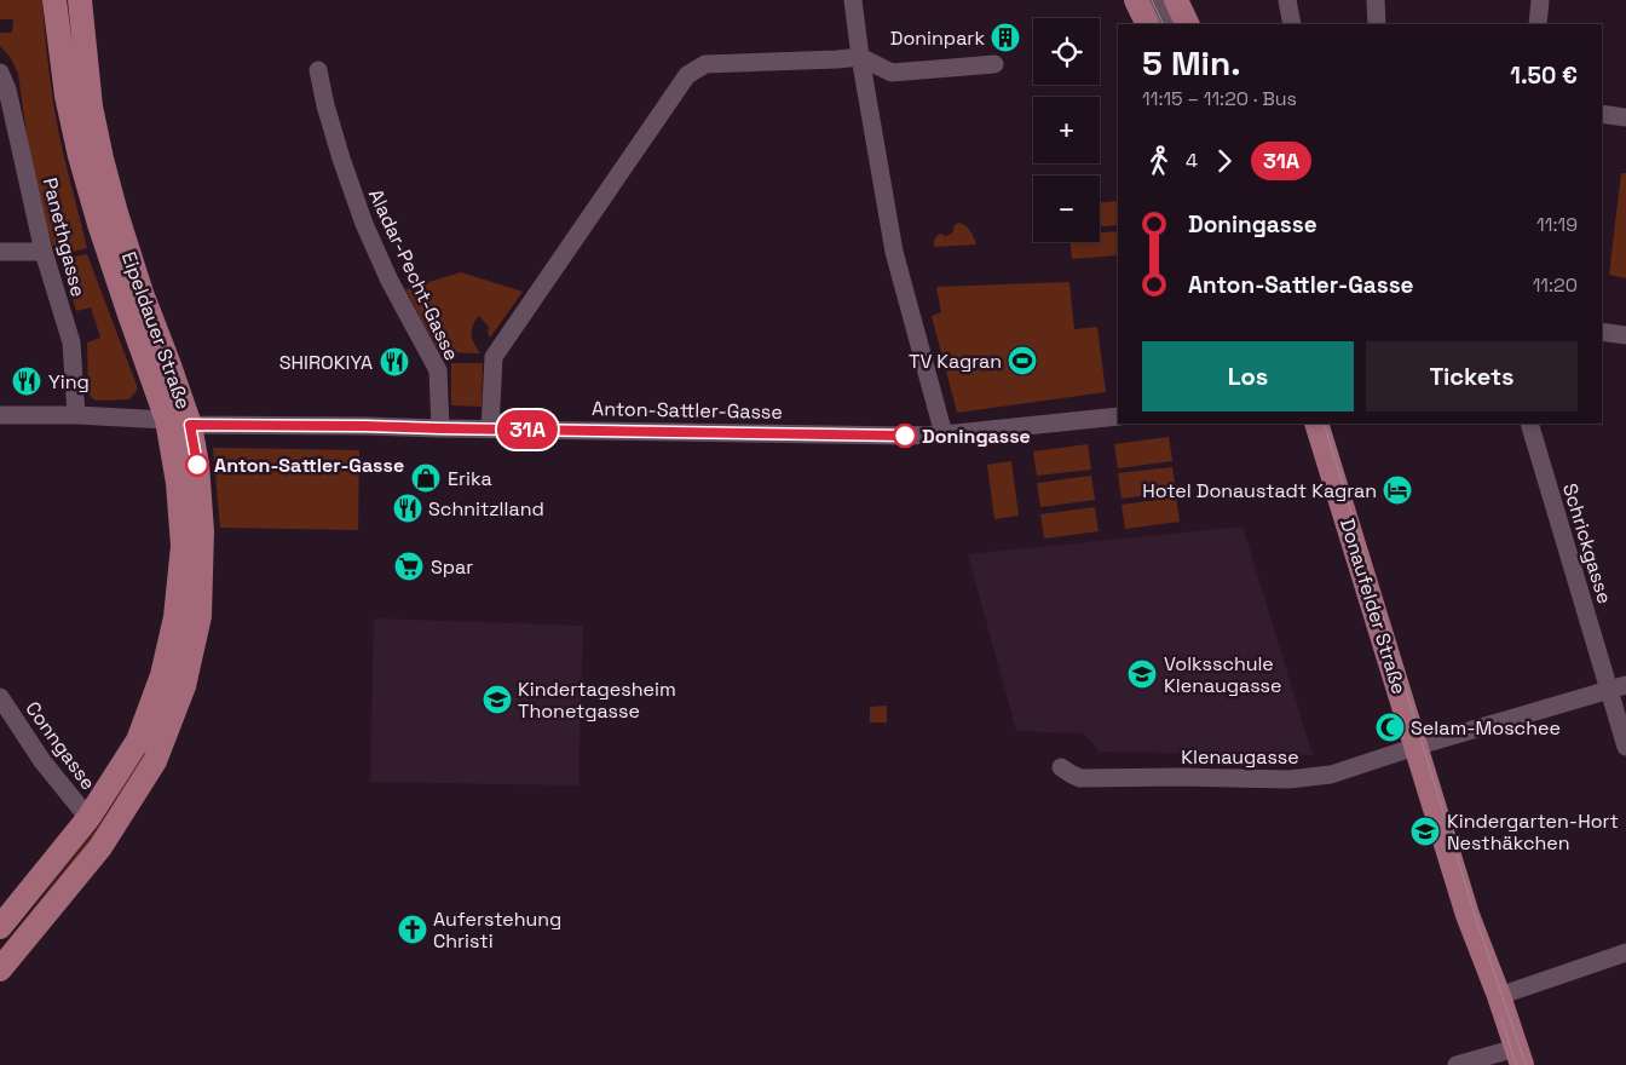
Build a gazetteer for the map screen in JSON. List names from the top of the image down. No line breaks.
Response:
{"streets":{"main road":["Eipeldauer Straße","Donaufelder Straße"],"street":["Panethgasse","Aladar-Pecht-Gasse","Anton-Sattler-Gasse","Schrickgasse","Conngasse","Klenaugasse"]},"crossings":[["Panethgasse","Anton-Sattler-Gasse"],["Aladar-Pecht-Gasse","Anton-Sattler-Gasse"],["Eipeldauer Straße","Anton-Sattler-Gasse"],["Eipeldauer Straße","Conngasse"],["Schrickgasse","Klenaugasse"],["Donaufelder Straße","Klenaugasse"]],"places":{"building":["Doninpark"],"sports":["TV Kagran"],"restaurant":["SHIROKIYA","Ying","Schnitzlland"],"other":["Doningasse","Anton-Sattler-Gasse"],"shop":["Erika"],"hotel":["Hotel Donaustadt Kagran"],"supermarket":["Spar"],"school or university":["Volksschule Klenaugasse","Kindertagesheim Thonetgasse","Kindergarten-Hort Nesthäkchen"],"mosque":["Selam-Moschee"],"church":["Auferstehung Christi"]},"lines":["bus line 31A"],"page":{"on_map":"31A","map_buttons":["+","−"],"heading":["5 Min.","11:15 – 11:20 · Bus","1.50 €"],"legs":["4","31A"],"list":[{"name":"Doningasse","value":"11:19"},{"name":"Anton-Sattler-Gasse","value":"11:20"}],"buttons":["Los","Tickets"]}}
